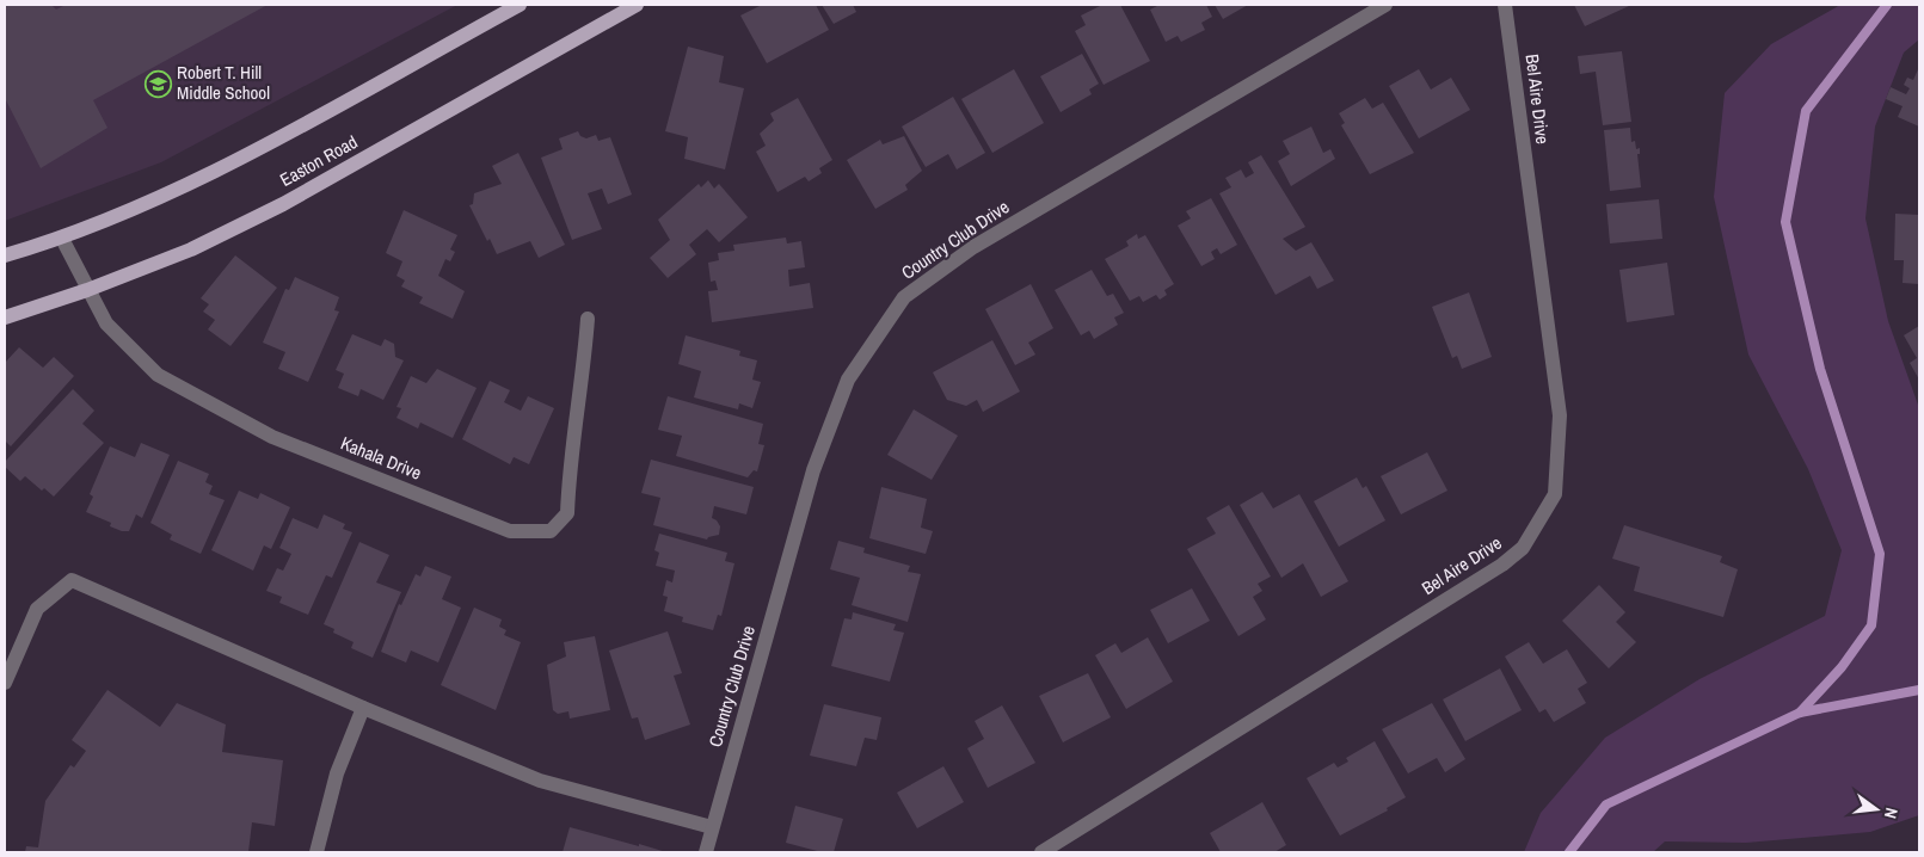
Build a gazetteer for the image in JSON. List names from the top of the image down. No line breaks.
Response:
{"streets":{"main road":["Easton Road"],"street":["Bel Aire Drive","Country Club Drive","Kahala Drive"]},"crossings":[["Easton Road","Kahala Drive"]],"places":{"school or university":["Robert T. Hill Middle School"]},"north":"right"}
